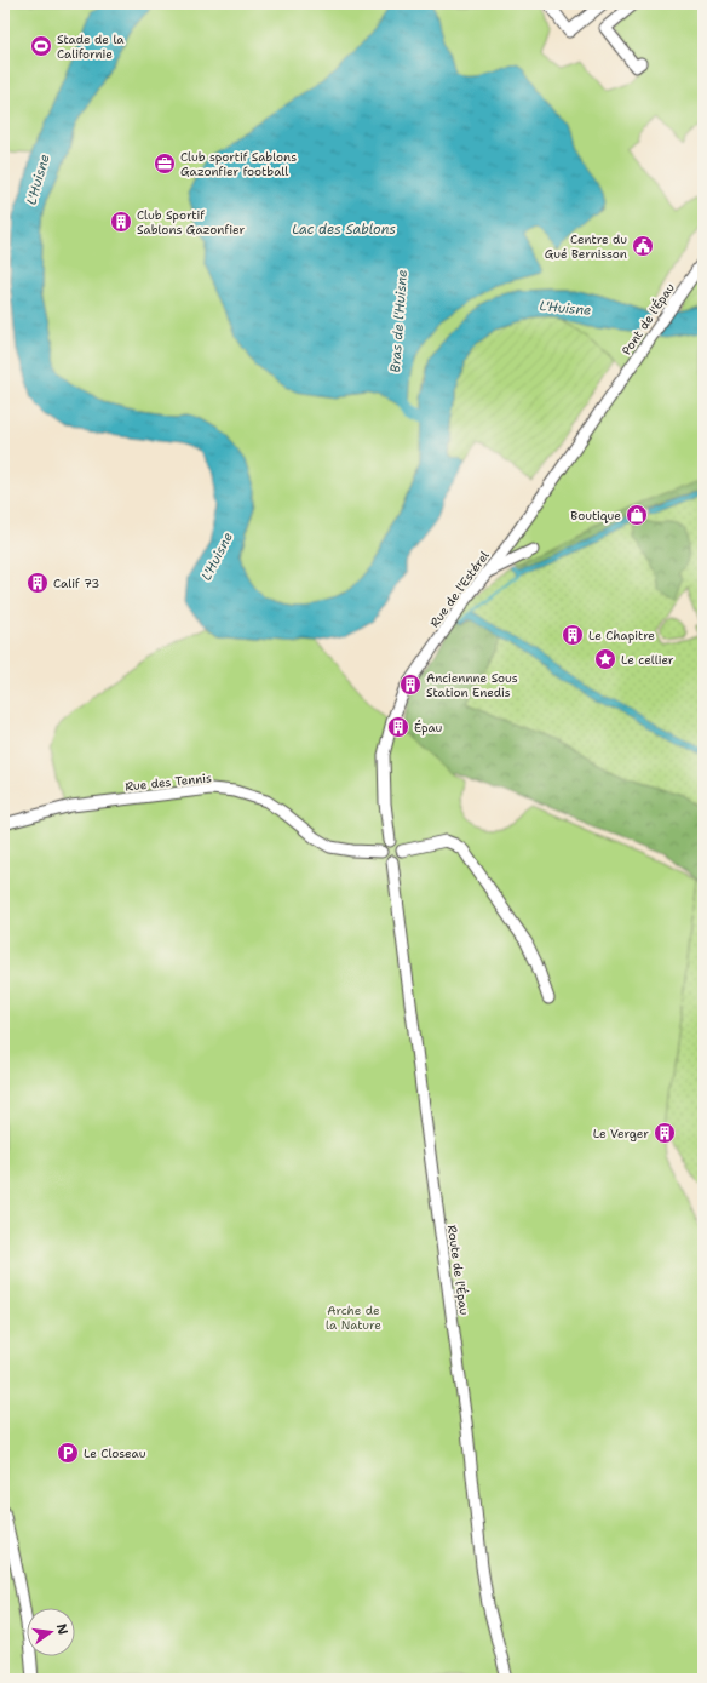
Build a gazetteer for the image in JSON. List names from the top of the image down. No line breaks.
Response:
{"streets":{"street":["Pont de l'Épau","Rue de l'Estérel","Rue des Tennis","Route de l'Épau"]},"crossings":[["Pont de l'Épau","Rue de l'Estérel"],["Rue de l'Estérel","Rue des Tennis"],["Rue de l'Estérel","Route de l'Épau"],["Rue des Tennis","Route de l'Épau"]],"water":["L'Huisne","Lac des Sablons","Bras de l'Huisne"],"parks":["Arche de la Nature"],"places":{"sports":["Stade de la Californie"],"office":["Club sportif Sablons Gazonfier football"],"building":["Club Sportif Sablons Gazonfier","Calif 73","Le Chapitre","Anciennne Sous Station Enedis","Épau","Le Verger"],"public building":["Centre du Gué Bernisson"],"shop":["Boutique"],"place":["Le cellier"],"parking":["Le Closeau"]},"north":"right"}
